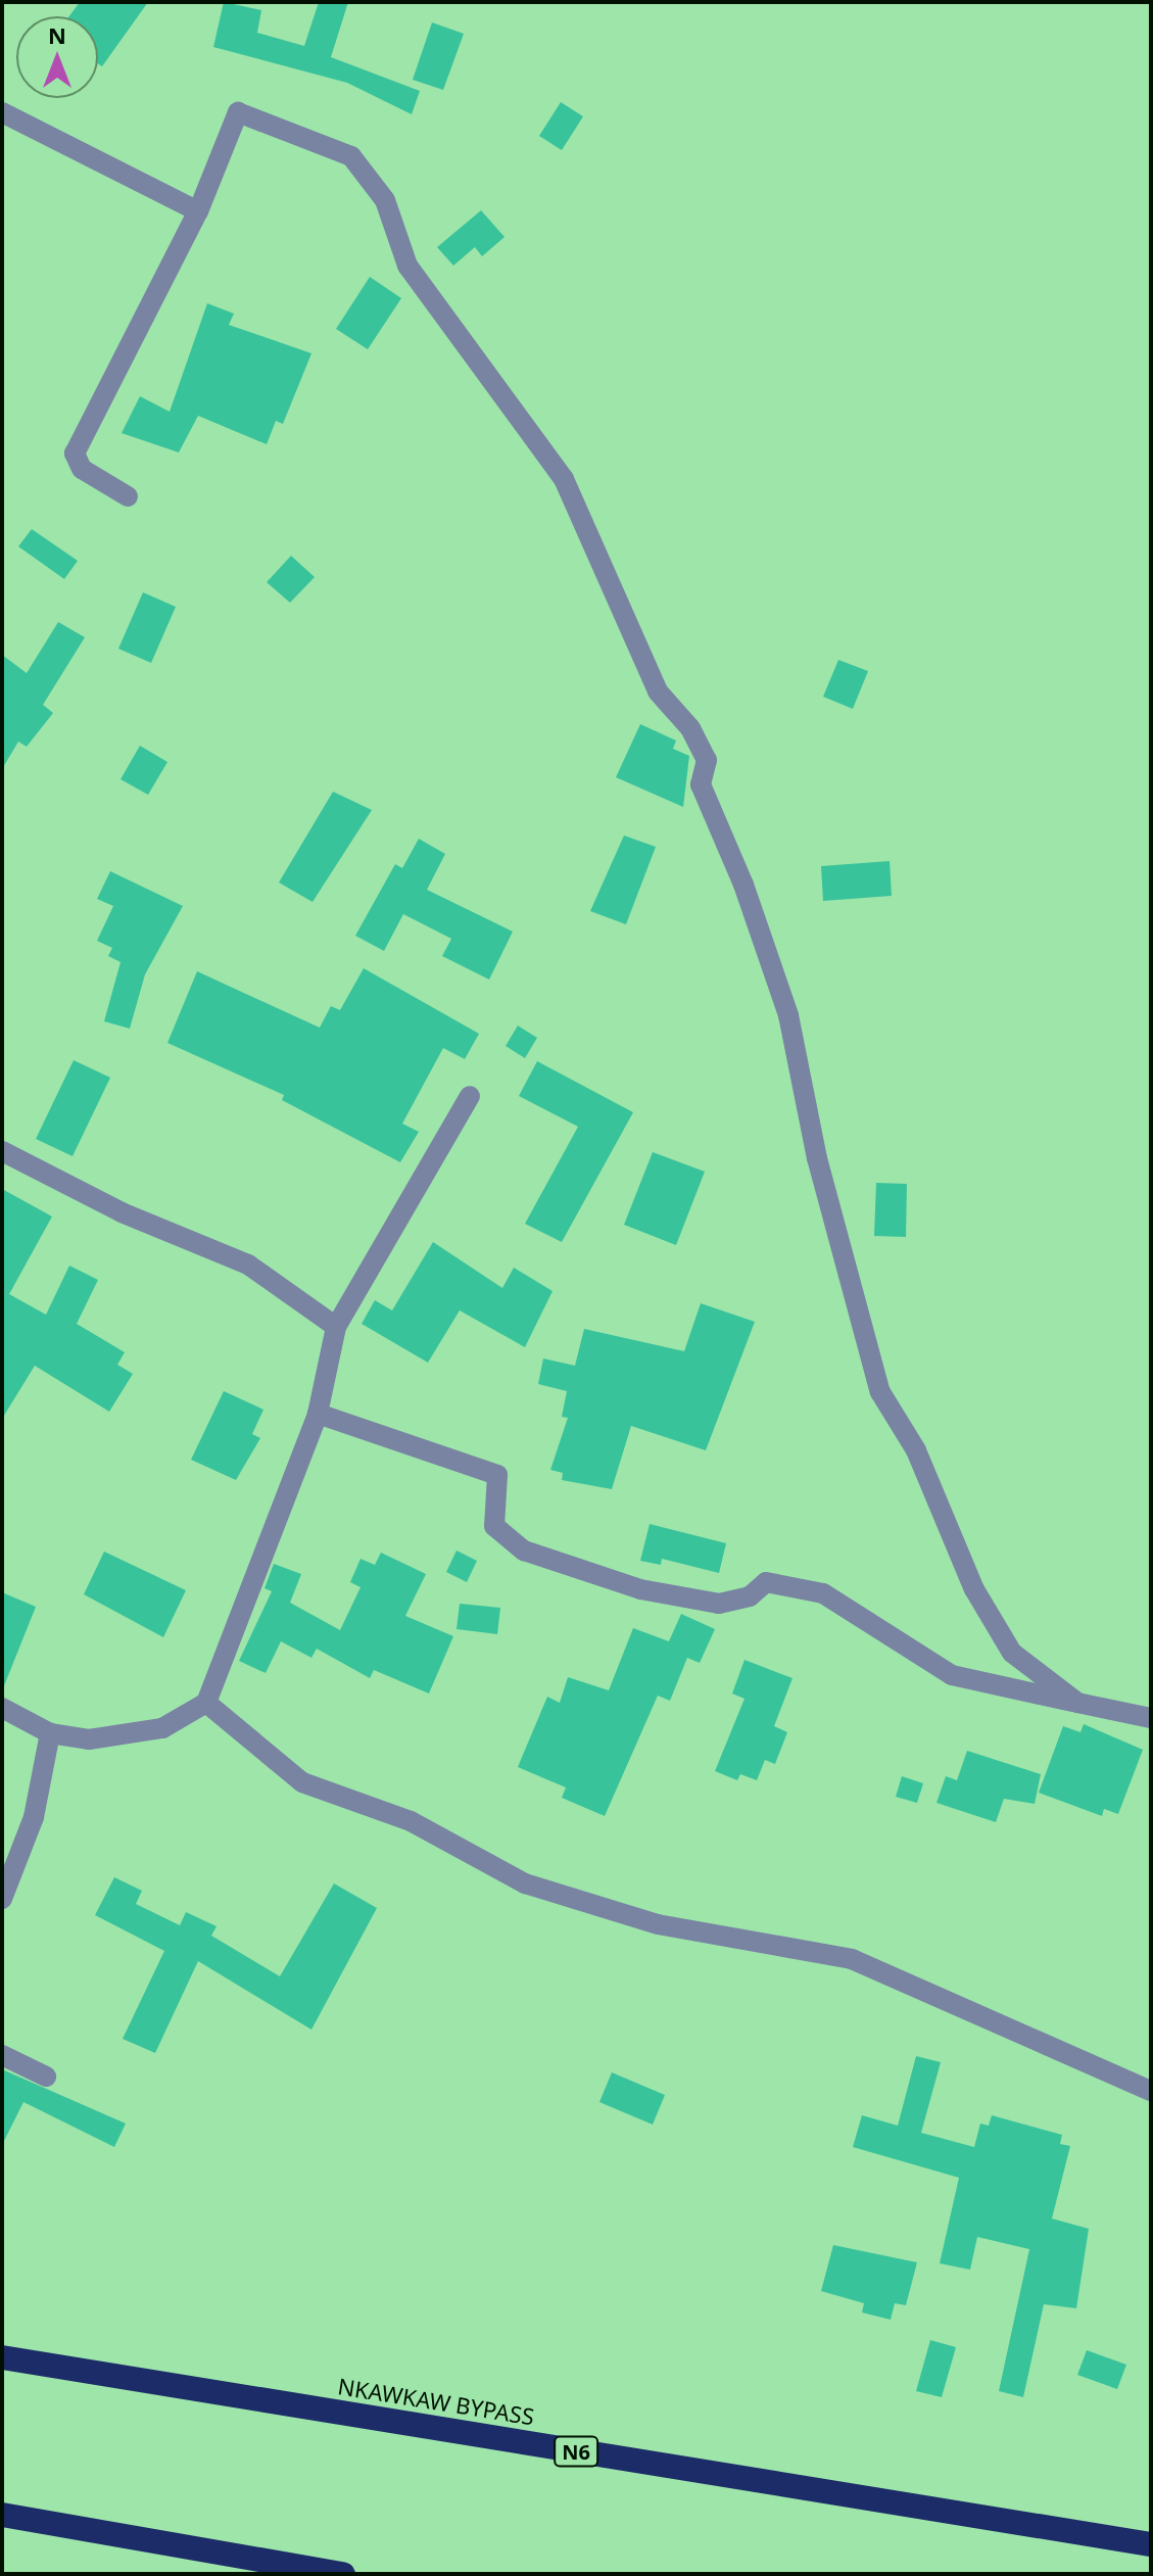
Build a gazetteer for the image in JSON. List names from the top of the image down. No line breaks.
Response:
{"streets":{"highway":["NKAWKAW BYPASS","N6"]},"north":"top"}
